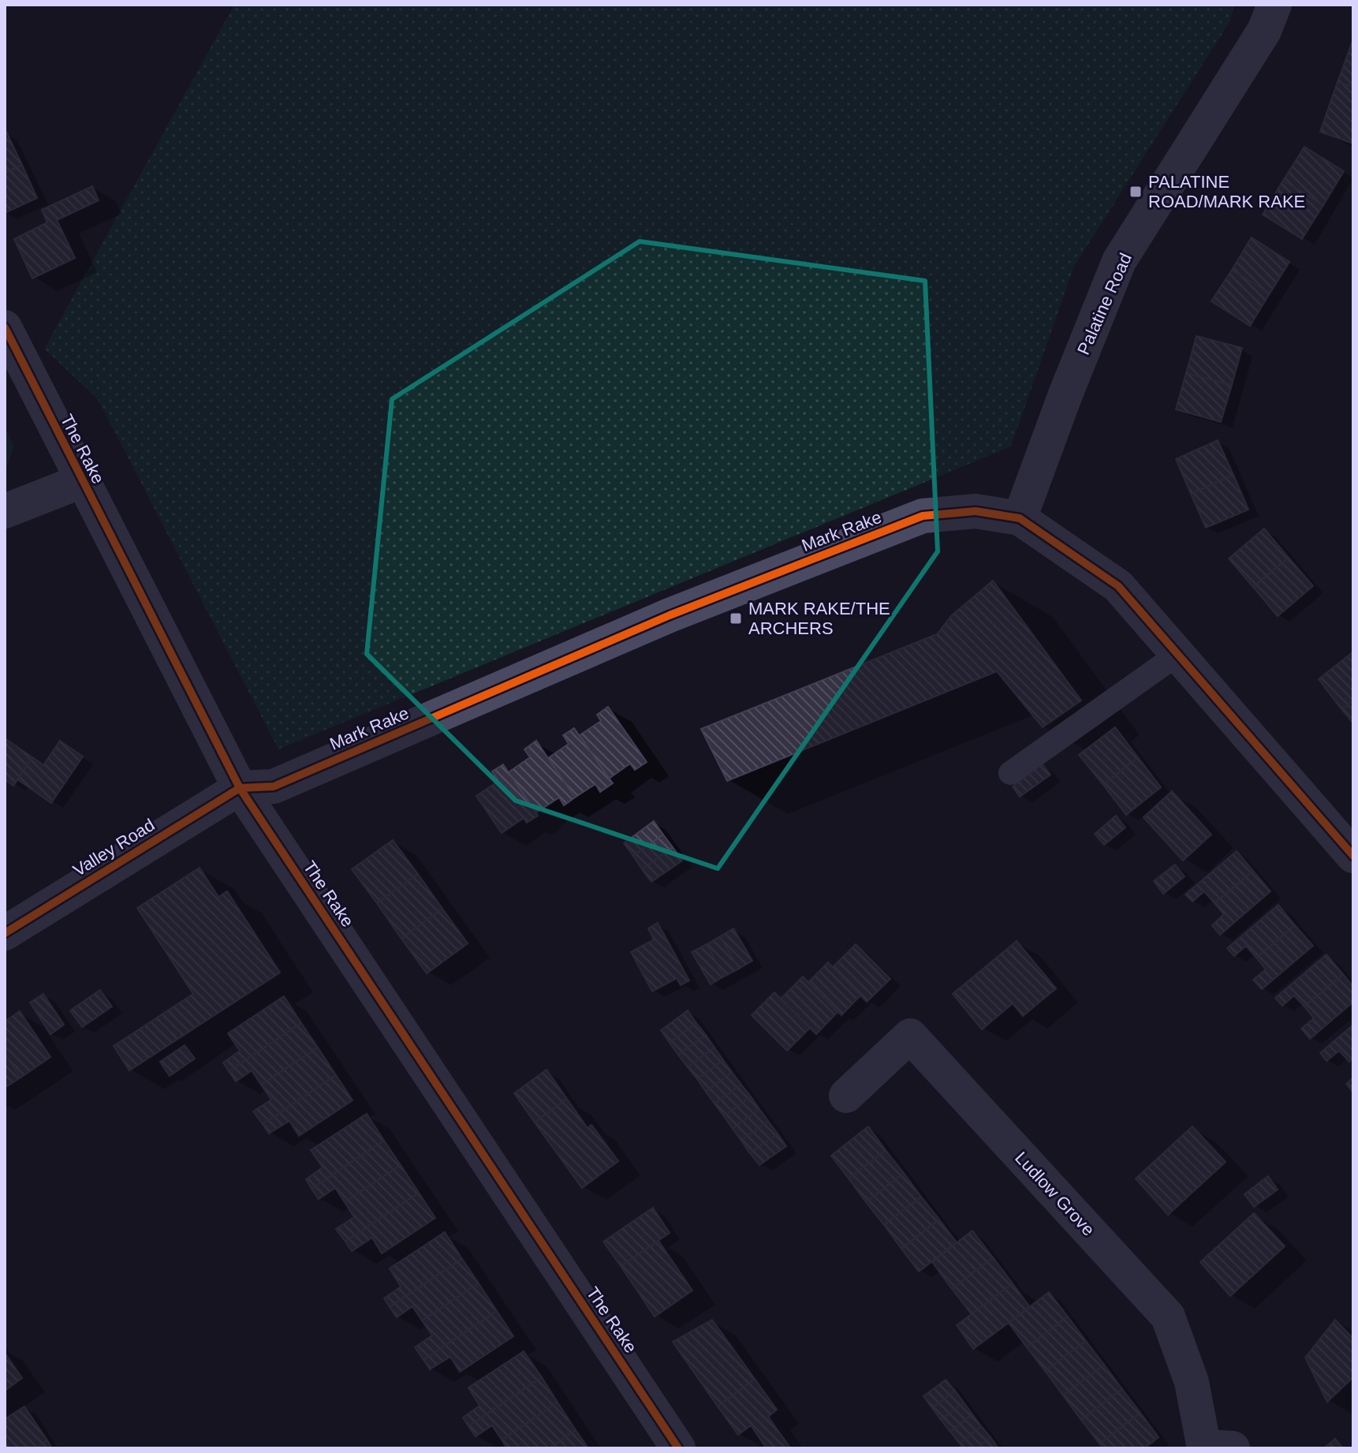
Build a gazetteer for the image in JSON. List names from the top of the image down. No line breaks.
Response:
{"streets":{"street":["Palatine Road","The Rake","Mark Rake","Valley Road","Ludlow Grove"]},"crossings":[["Palatine Road","Mark Rake"],["The Rake","Mark Rake"],["The Rake","Valley Road"],["Mark Rake","Valley Road"]],"places":{"transit":["PALATINE ROAD/MARK RAKE","MARK RAKE/THE ARCHERS"]}}
